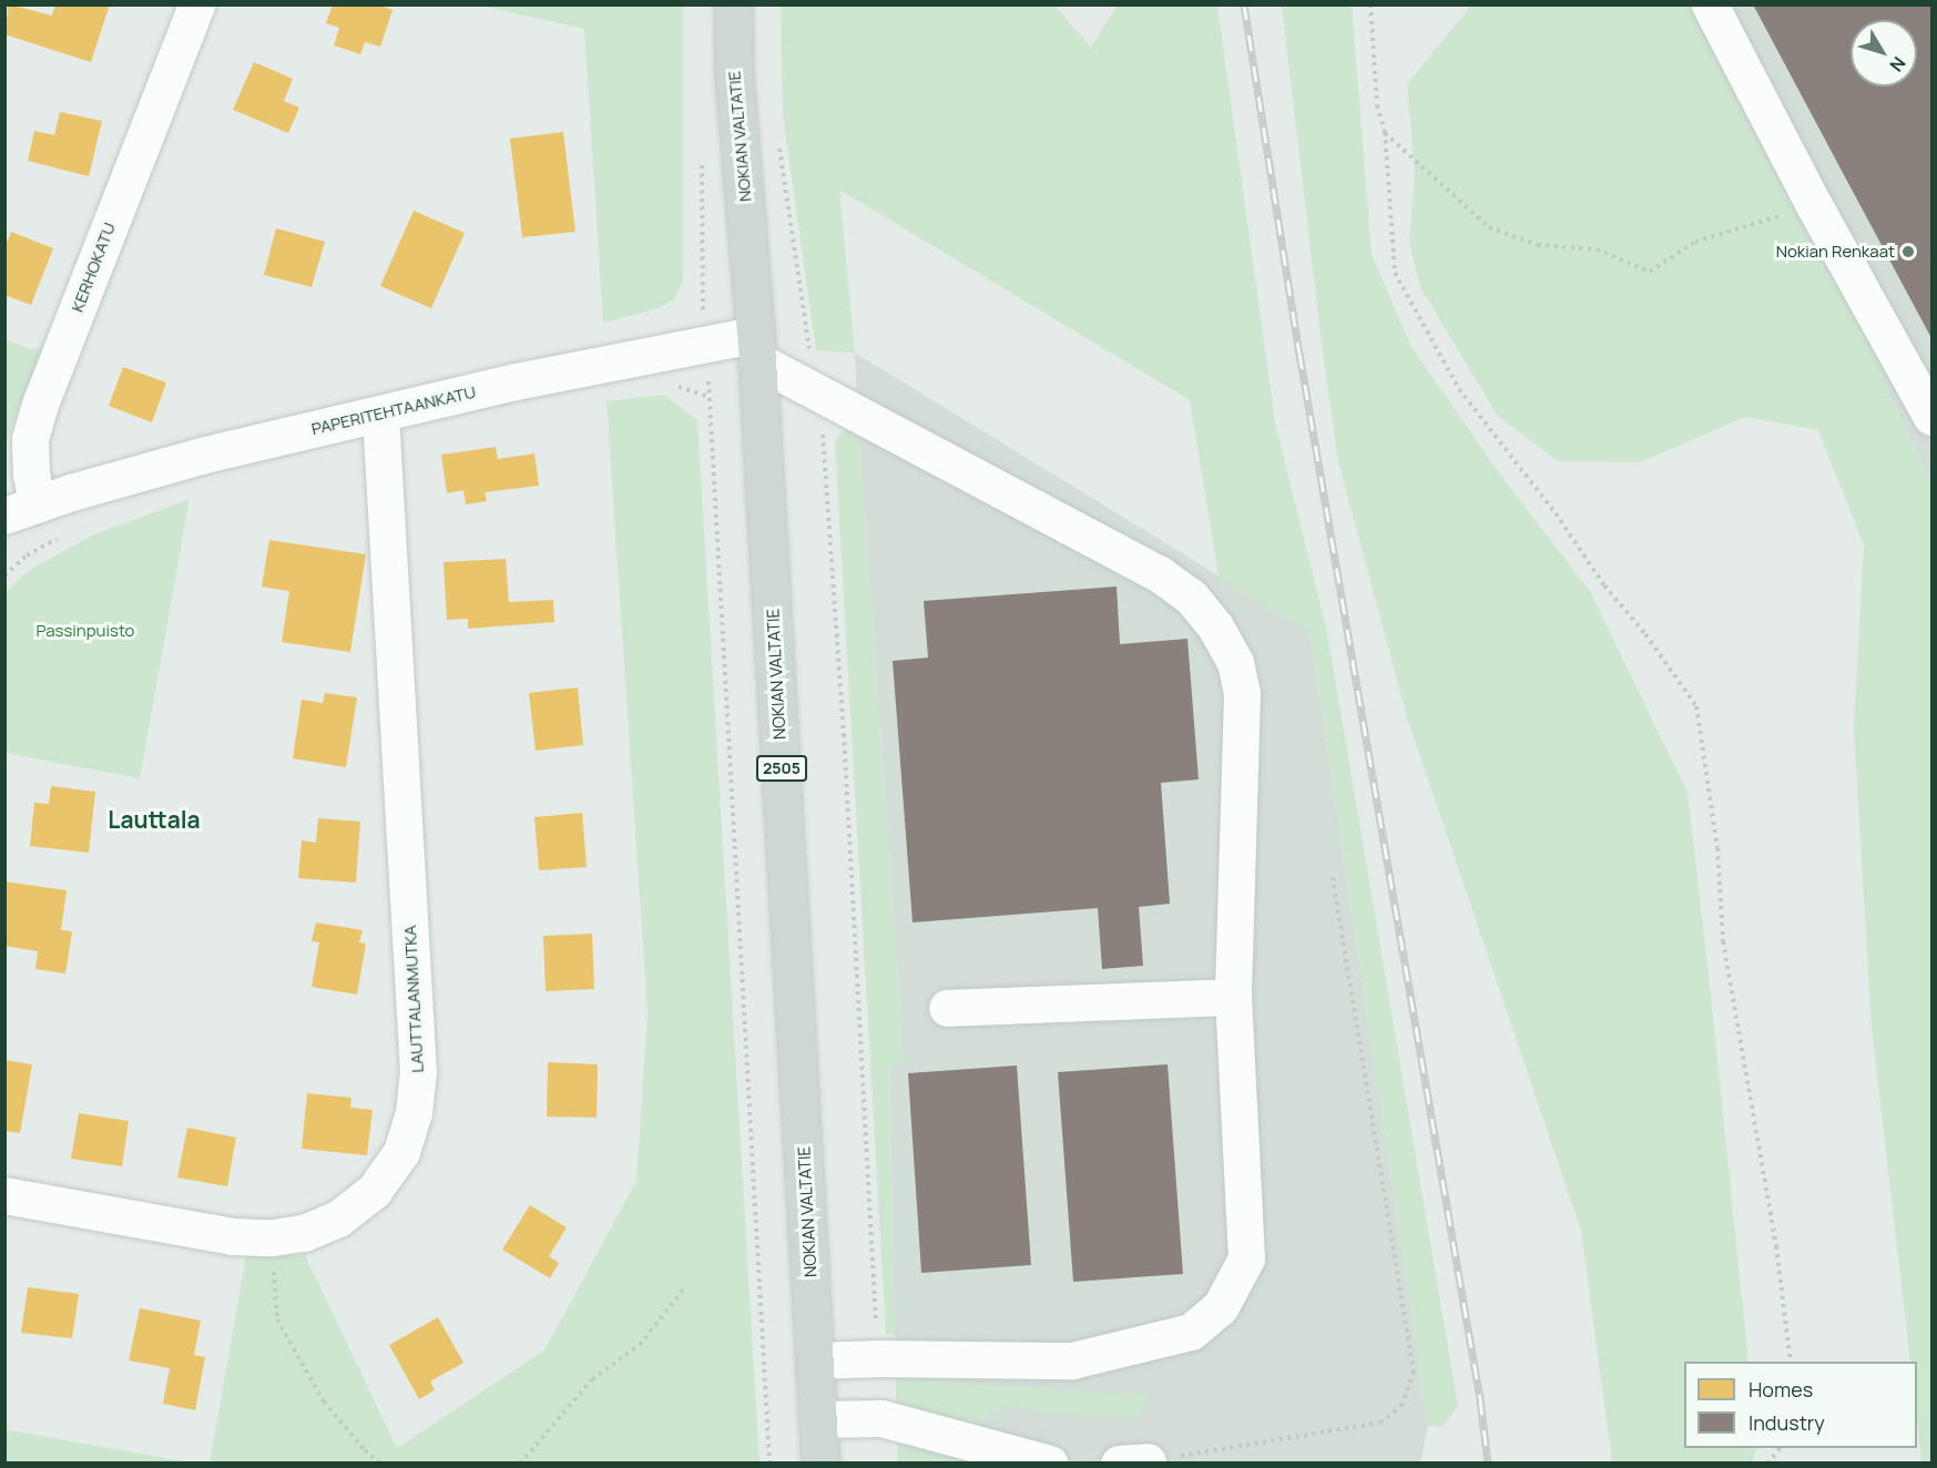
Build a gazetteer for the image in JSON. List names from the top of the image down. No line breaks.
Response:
{"streets":{"main road":["NOKIAN VALTATIE","2505"],"street":["KERHOKATU","PAPERITEHTAANKATU","LAUTTALANMUTKA"]},"crossings":[["NOKIAN VALTATIE","PAPERITEHTAANKATU"],["KERHOKATU","PAPERITEHTAANKATU"],["PAPERITEHTAANKATU","LAUTTALANMUTKA"]],"districts":["Lauttala"],"parks":["Passinpuisto"],"places":["Nokian Renkaat"],"legend":["Homes","Industry"],"north":"bottom right"}
